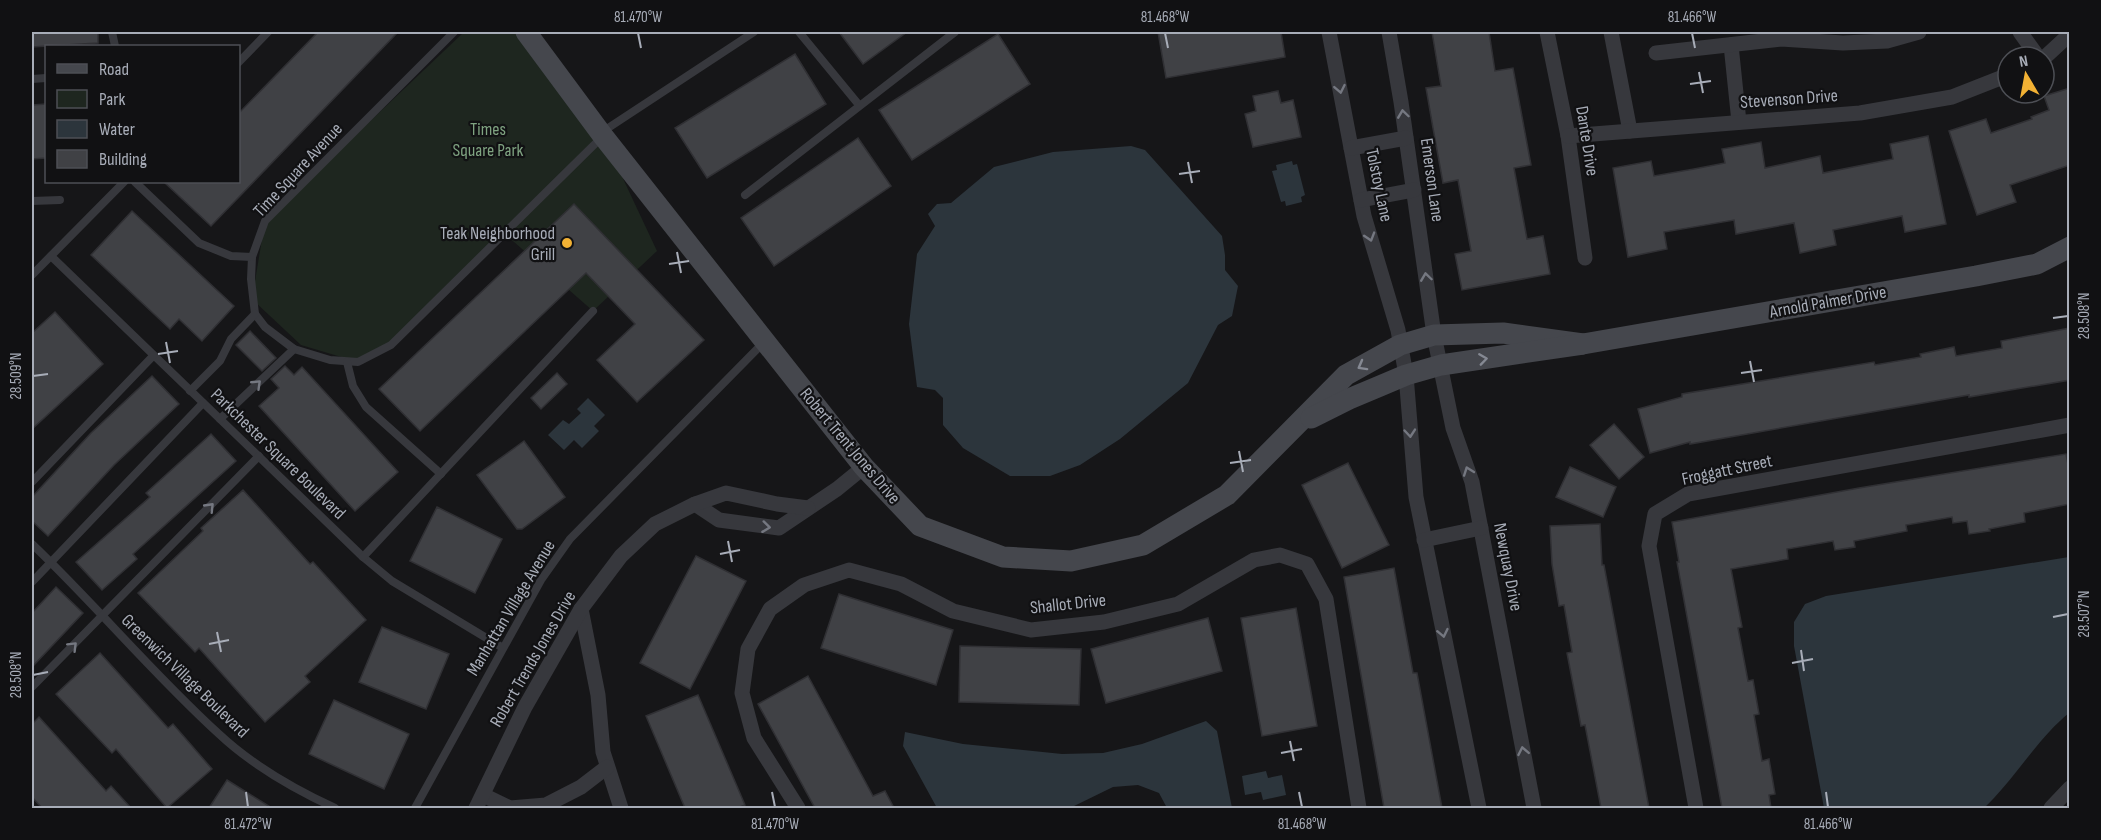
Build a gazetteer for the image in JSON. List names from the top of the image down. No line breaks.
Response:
{"streets":{"street":["Stevenson Drive","Dante Drive","Emerson Lane","Tolstoy Lane","Arnold Palmer Drive","Robert Trent Jones Drive","Froggatt Street","Newquay Drive","Shallot Drive","Robert Trends Jones Drive"],"lane":["Time Square Avenue","Parkchester Square Boulevard","Manhattan Village Avenue","Greenwich Village Boulevard"]},"crossings":[["Stevenson Drive","Dante Drive"],["Emerson Lane","Arnold Palmer Drive"],["Emerson Lane","Robert Trent Jones Drive"],["Emerson Lane","Newquay Drive"],["Tolstoy Lane","Robert Trent Jones Drive"],["Arnold Palmer Drive","Robert Trent Jones Drive"],["Arnold Palmer Drive","Newquay Drive"],["Robert Trent Jones Drive","Newquay Drive"],["Robert Trent Jones Drive","Manhattan Village Avenue"],["Parkchester Square Boulevard","Manhattan Village Avenue"]],"one_way":["Emerson Lane","Tolstoy Lane"],"parks":["Times Square Park"],"places":["Teak Neighborhood Grill"],"legend":["Road","Park","Water","Building"],"north":"top","coordinates":["81.470°W","81.468°W","81.466°W","28.508°N","28.509°N","28.507°N","81.472°W"]}
